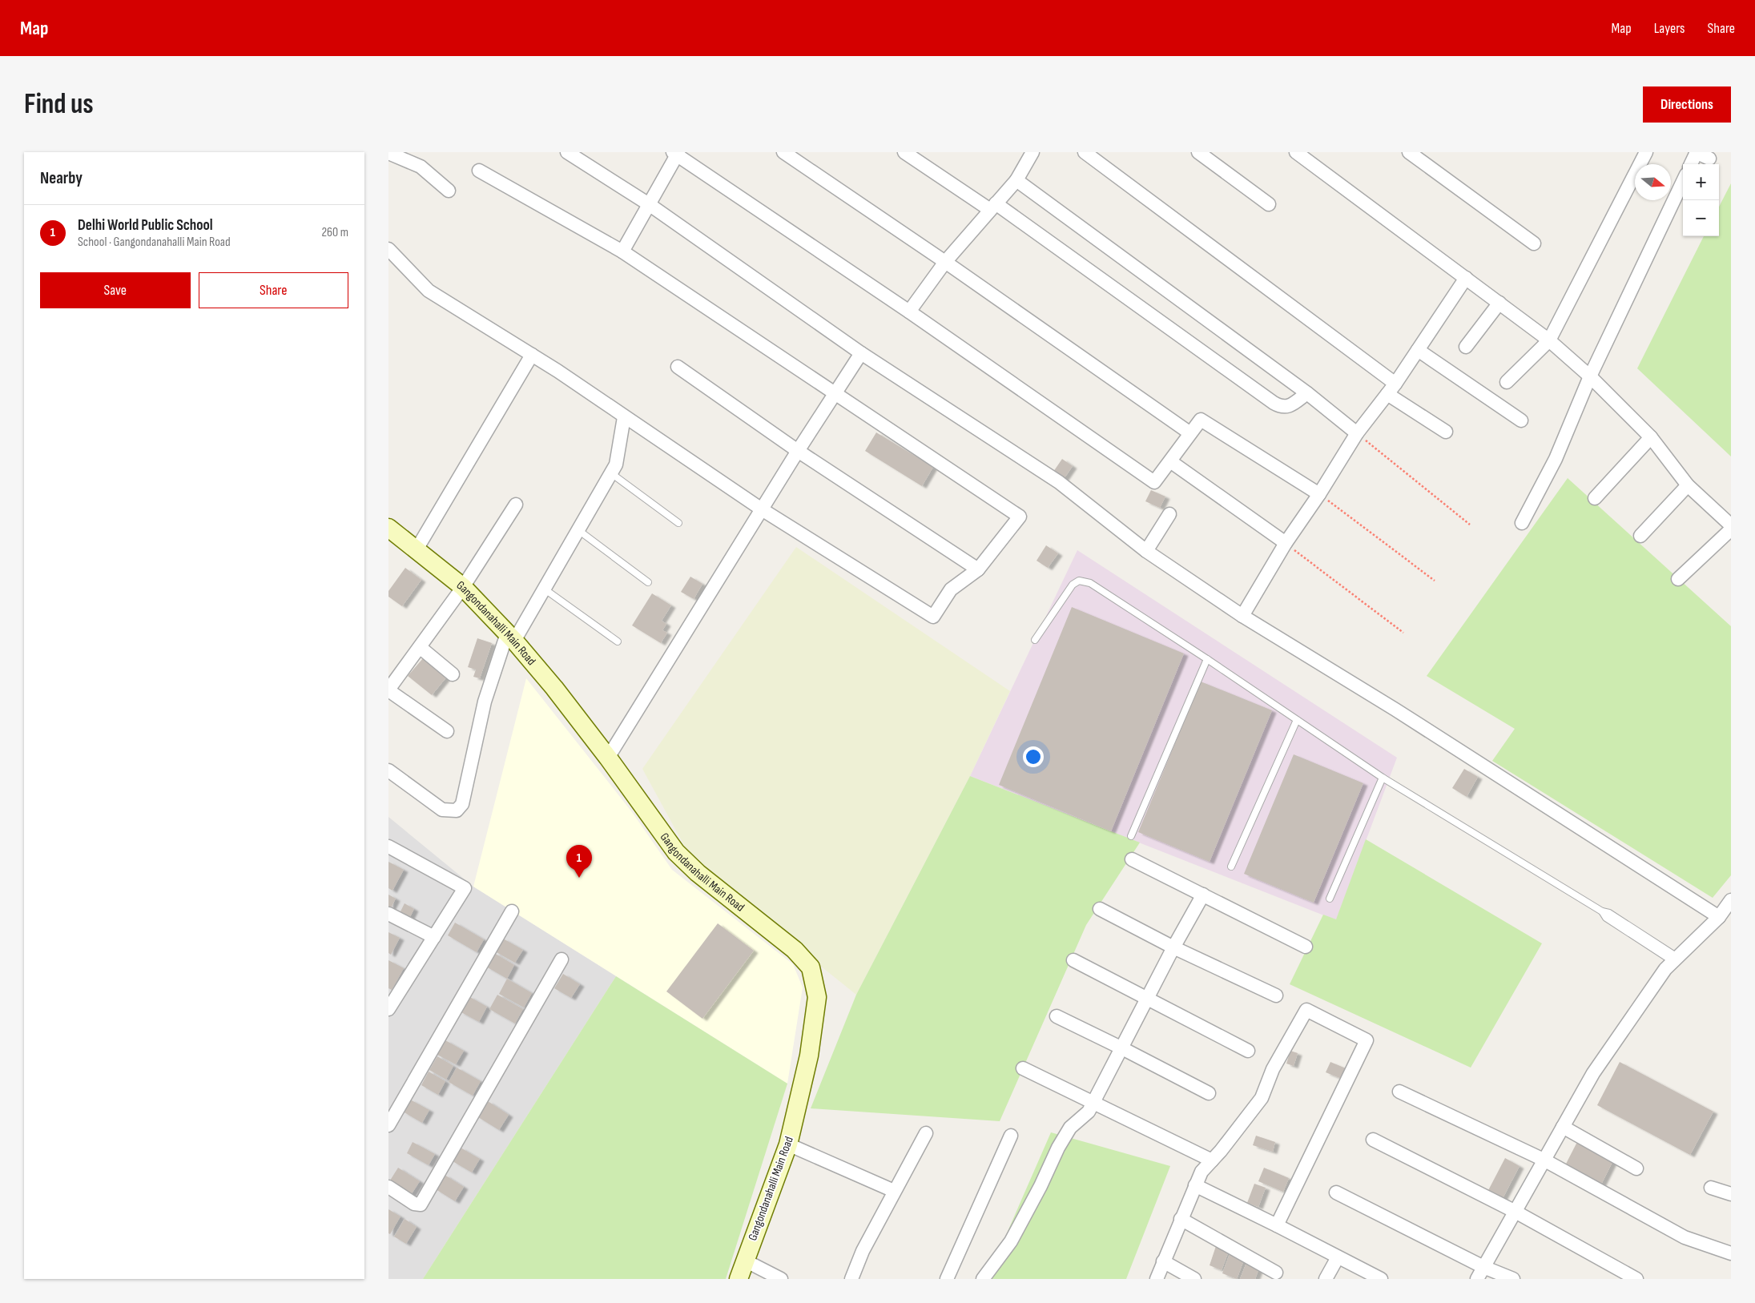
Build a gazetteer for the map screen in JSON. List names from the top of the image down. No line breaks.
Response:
{"streets":{"street":["Gangondanahalli Main Road"]},"north":"right","page":{"header":"Map","nav":["Map","Layers","Share"],"buttons":["Directions",["Save","Share"]],"title":"Find us","heading":"Nearby","map_buttons":["+","−"],"list":[{"mark":"1","name":"Delhi World Public School","note":"School · Gangondanahalli Main Road","value":"260 m"}],"pins":"1"}}
